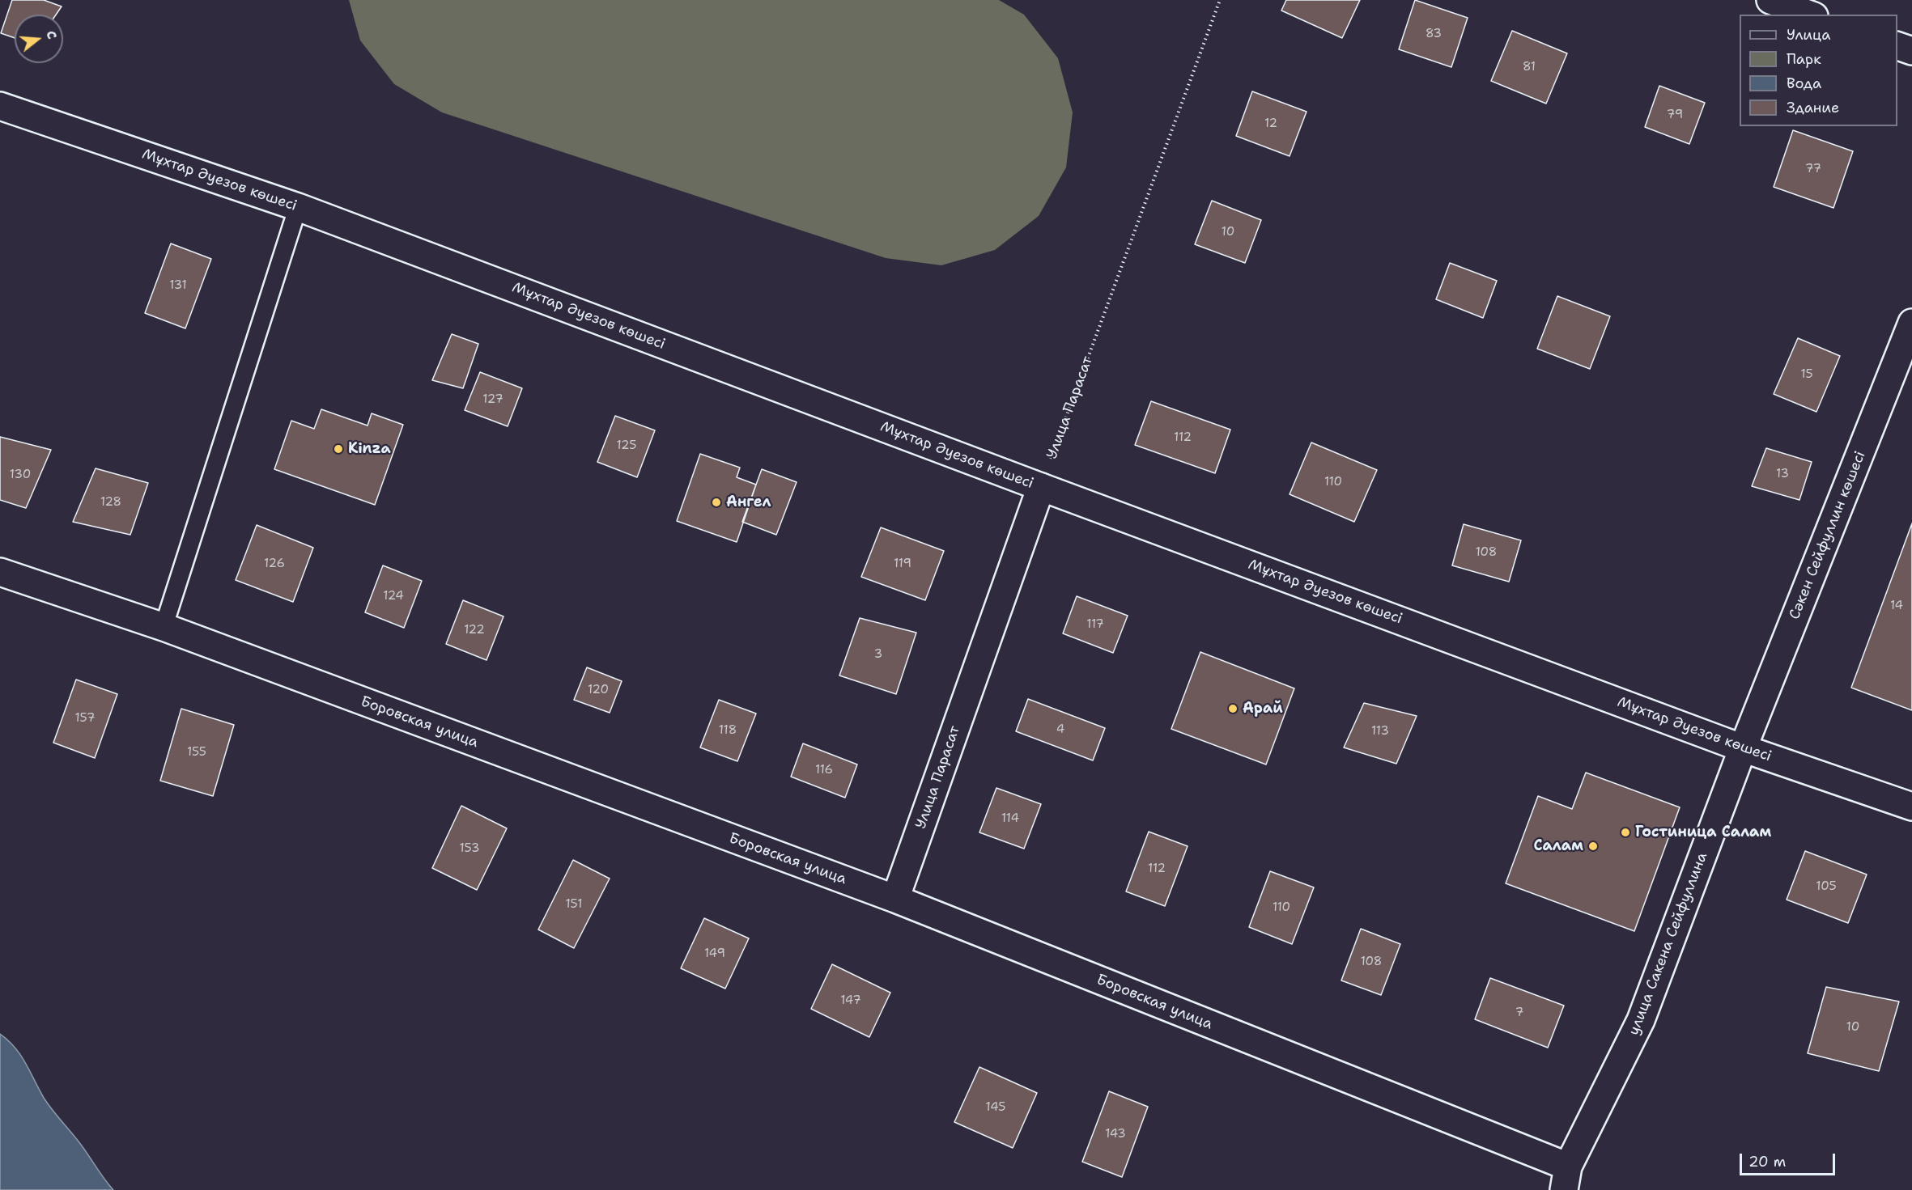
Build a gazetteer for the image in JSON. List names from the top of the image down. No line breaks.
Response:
{"streets":{"street":["Мұхтар Әуезов көшесі","Улица Парасат","Сәкен Сейфуллин көшесі","Боровская улица","улица Сакена Сейфуллина"]},"crossings":[["Мұхтар Әуезов көшесі","Улица Парасат"],["Мұхтар Әуезов көшесі","Сәкен Сейфуллин көшесі"],["Мұхтар Әуезов көшесі","улица Сакена Сейфуллина"],["Улица Парасат","Боровская улица"],["Сәкен Сейфуллин көшесі","улица Сакена Сейфуллина"],["Боровская улица","улица Сакена Сейфуллина"]],"places":["Kinza","Ангел","Арай","Гостиница Салам","Салам"],"house_numbers":["83","81","79","12","77","10","131","15","127","112","125","13","130","110","128","108","126","119","124","14","117","122","3","120","157","4","118","113","155","116","114","153","112","105","151","110","149","108","147","7","10","145","143"],"legend":["Улица","Парк","Вода","Здание"],"scale_bar":"20 m","north":"right"}
